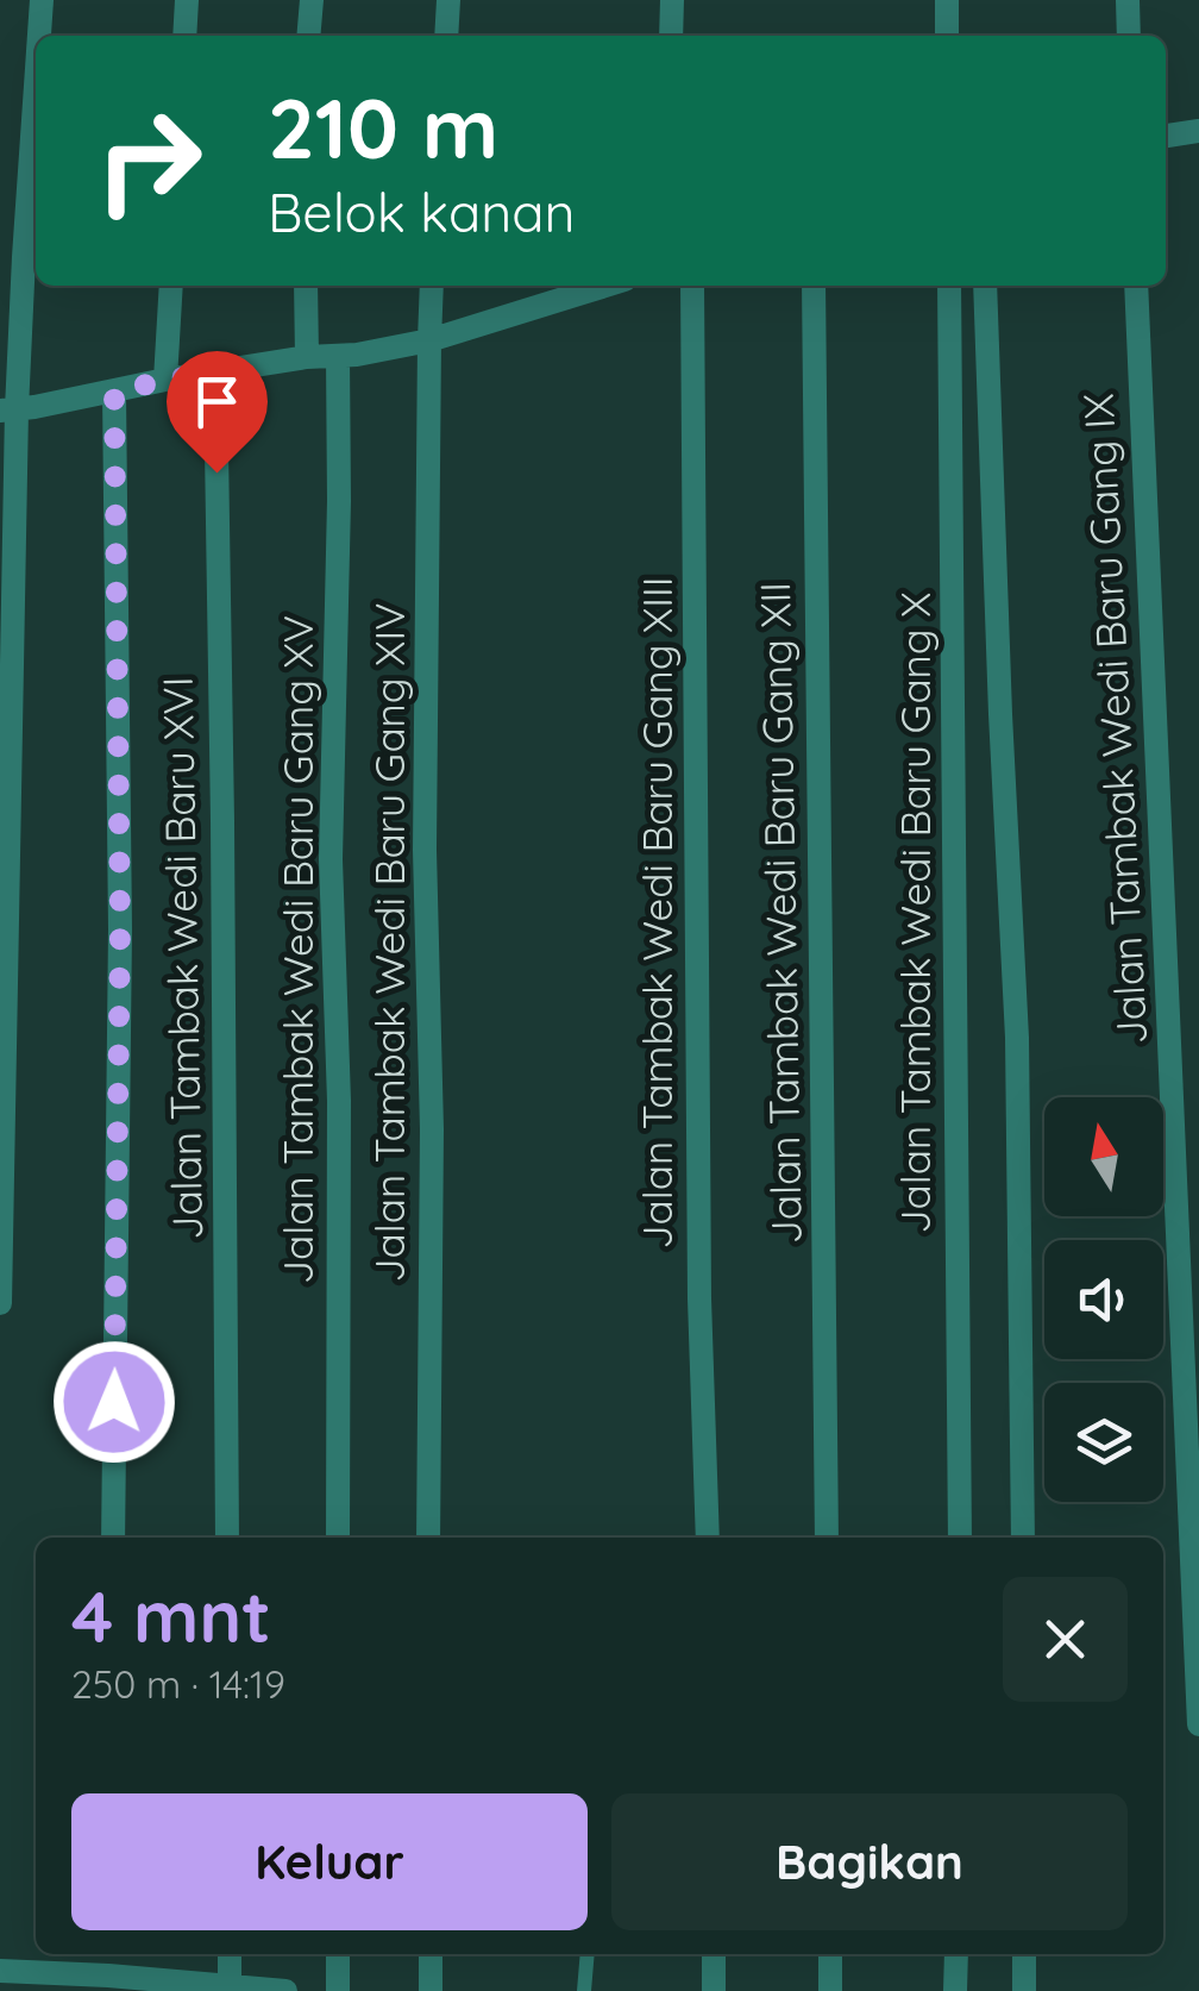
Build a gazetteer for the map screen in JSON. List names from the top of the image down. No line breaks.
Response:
{"streets":{"street":["Jalan Tambak Wedi Baru Gang IX","Jalan Tambak Wedi Baru Gang XIII","Jalan Tambak Wedi Baru Gang XII","Jalan Tambak Wedi Baru Gang X","Jalan Tambak Wedi Baru Gang XIV","Jalan Tambak Wedi Baru Gang XV","Jalan Tambak Wedi Baru XVI"]},"north":"top","page":{"turn":["210 m","Belok kanan"],"heading":["4 mnt","250 m · 14:19"],"buttons":["Keluar","Bagikan"]}}
